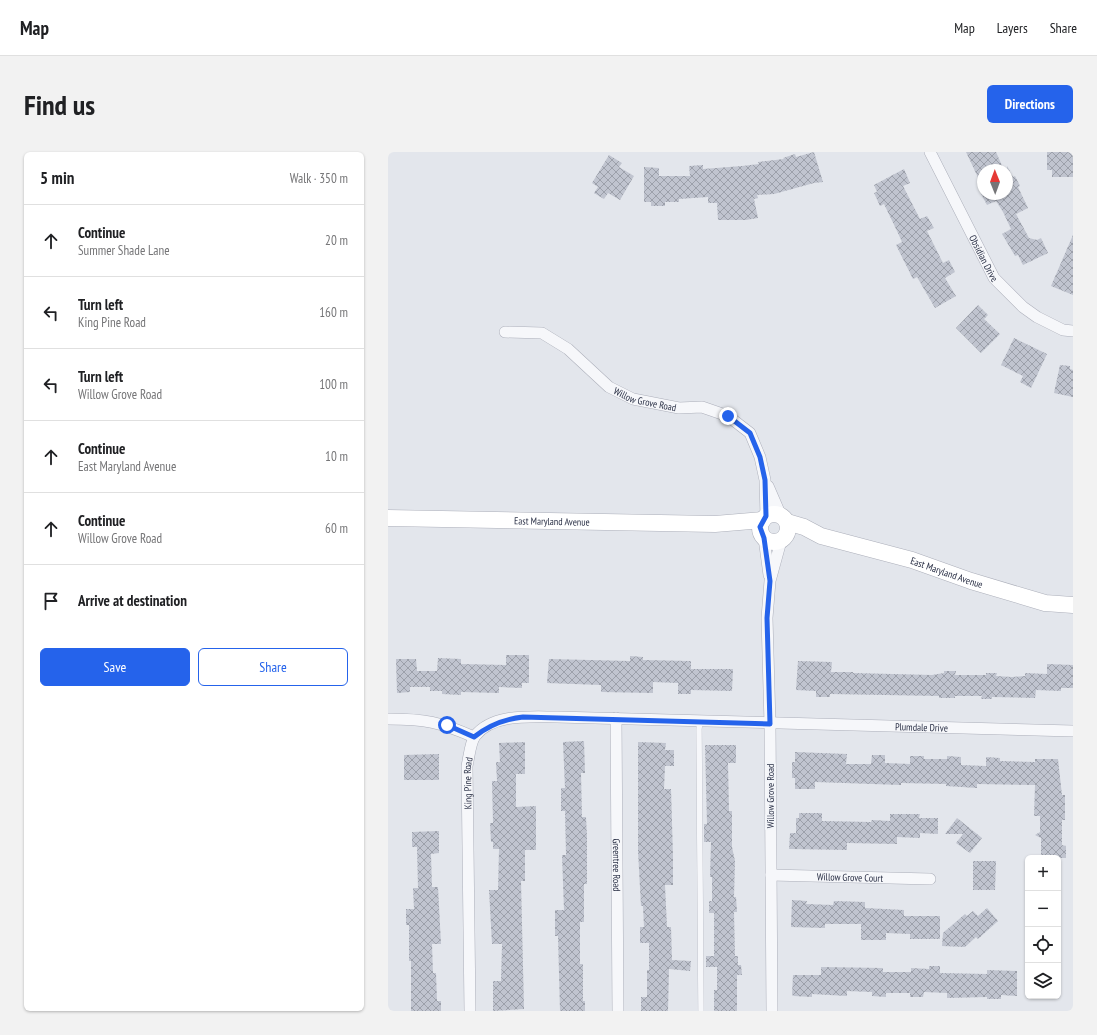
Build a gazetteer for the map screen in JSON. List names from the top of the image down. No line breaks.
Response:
{"streets":{"street":["Obsidian Drive","Willow Grove Road","East Maryland Avenue","Plumdale Drive","King Pine Road","Greentree Road","Willow Grove Court"]},"crossings":[["Willow Grove Road","East Maryland Avenue"],["Willow Grove Road","Plumdale Drive"],["Willow Grove Road","Willow Grove Court"]],"north":"top","page":{"header":"Map","nav":["Map","Layers","Share"],"buttons":["Directions",["Save","Share"]],"title":"Find us","heading":["5 min","Walk · 350 m"],"list":[["Continue","Summer Shade Lane","20 m"],["Turn left","King Pine Road","160 m"],["Turn left","Willow Grove Road","100 m"],["Continue","East Maryland Avenue","10 m"],["Continue","Willow Grove Road","60 m"],"Arrive at destination"],"map_buttons":["+","−"]}}
